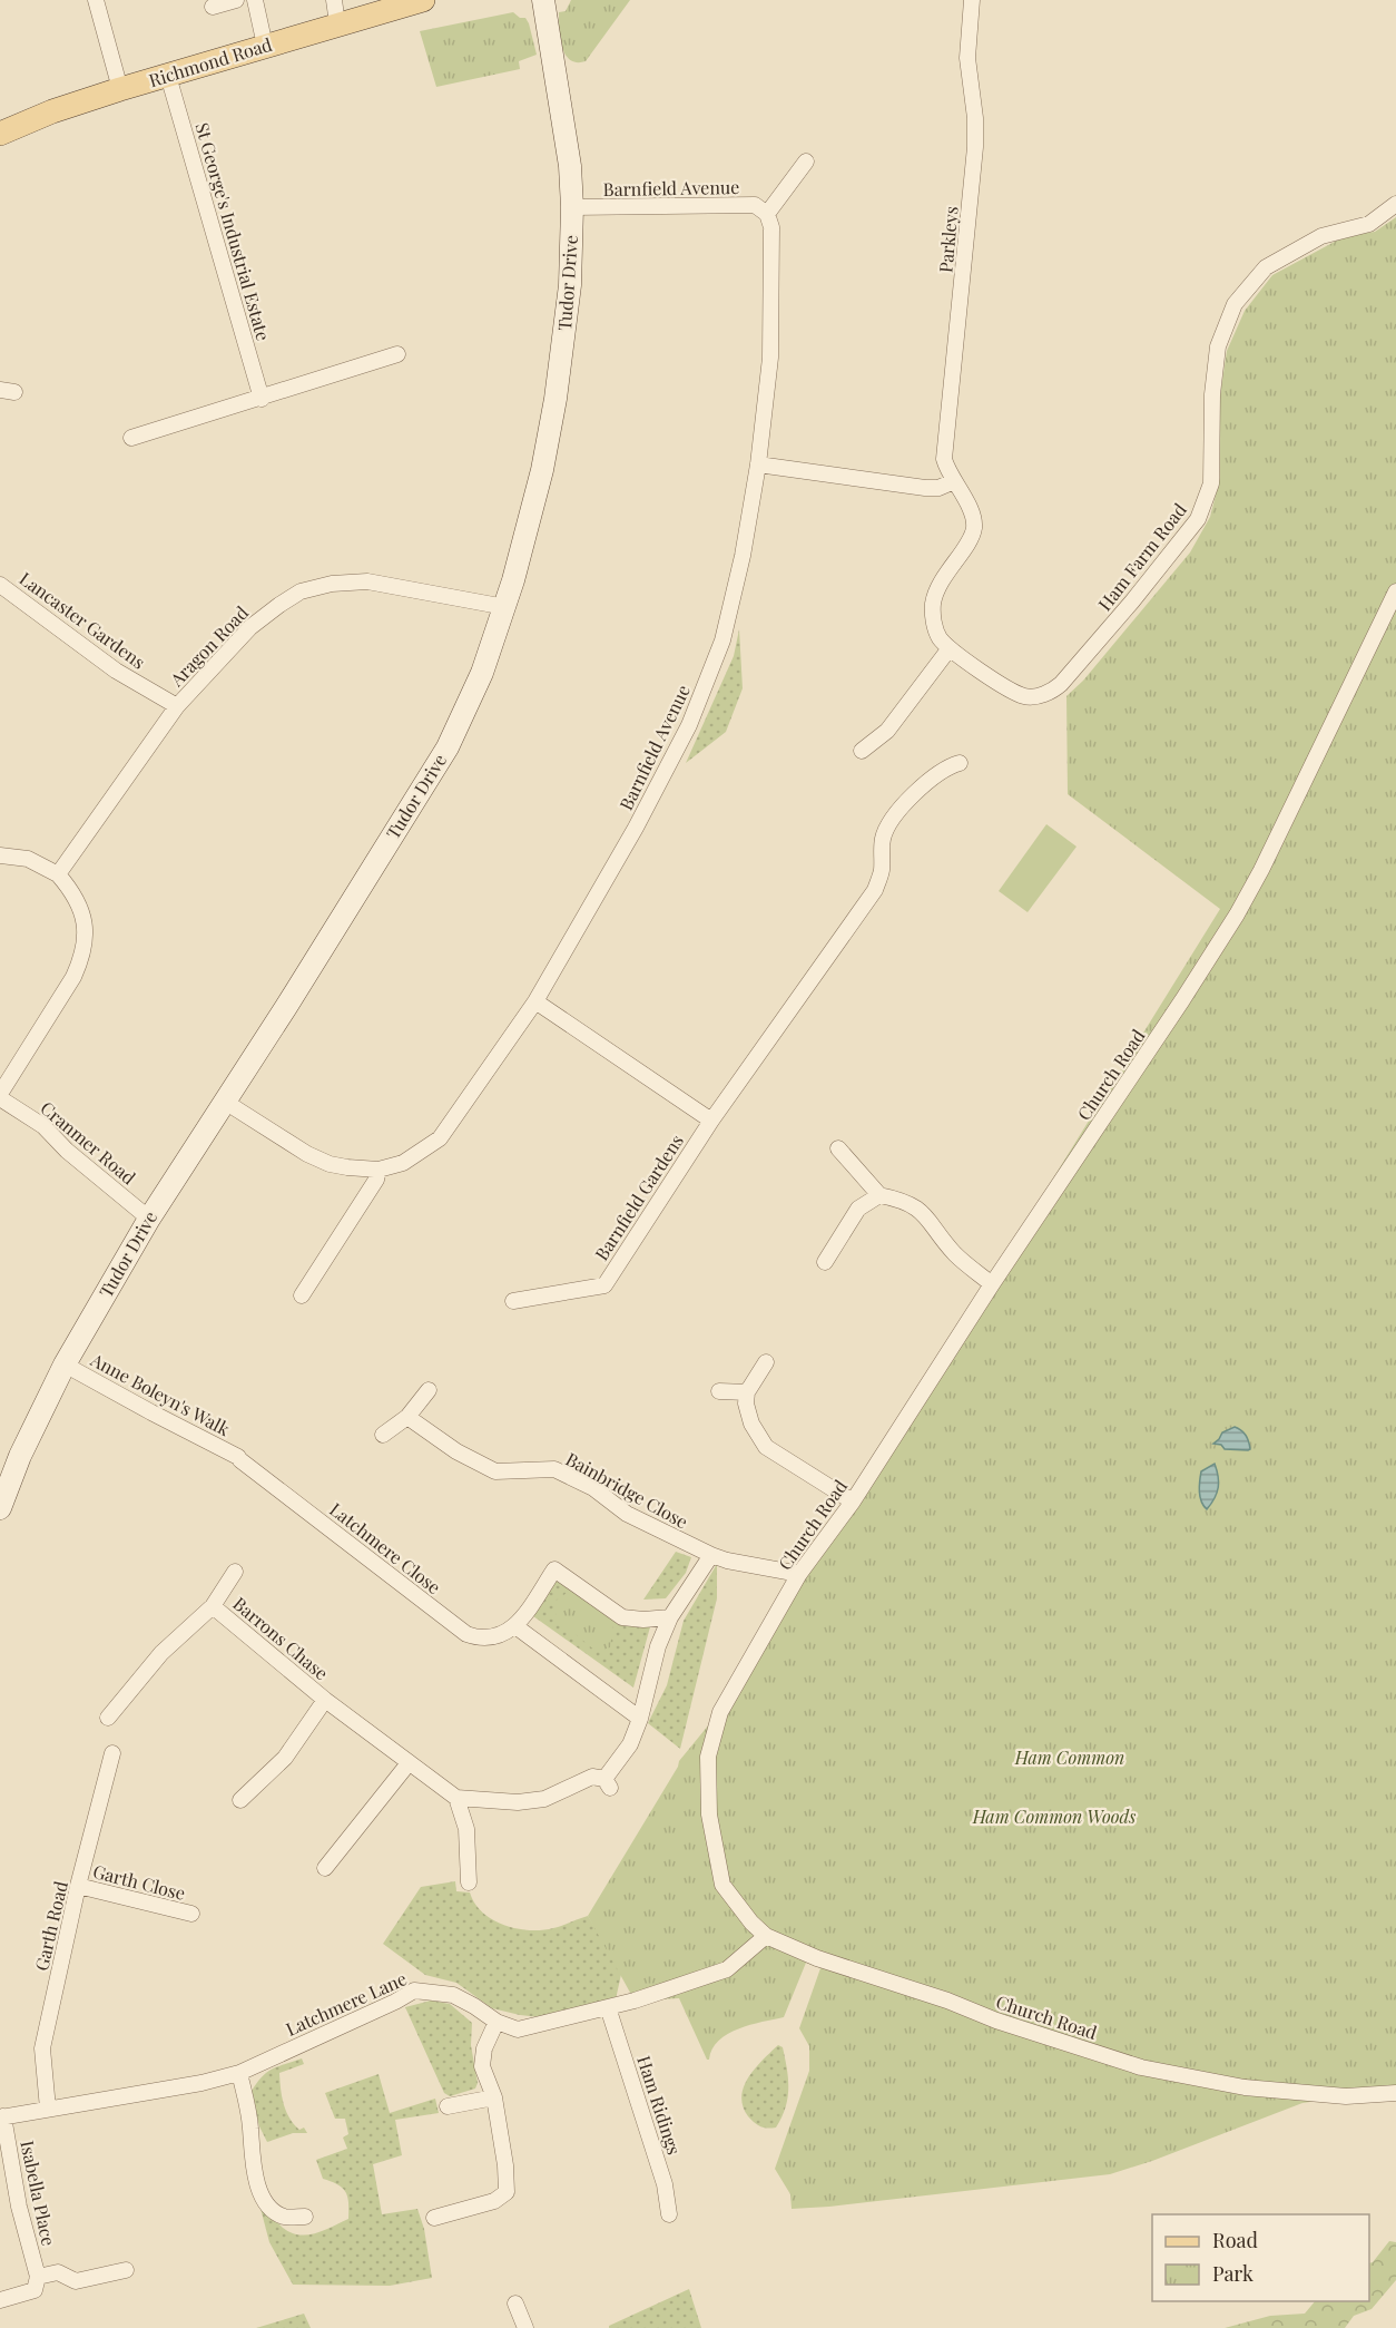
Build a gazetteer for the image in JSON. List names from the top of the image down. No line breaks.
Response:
{"streets":{"main road":["Richmond Road"],"street":["Barnfield Avenue","St George's Industrial Estate","Parkleys","Tudor Drive","Ham Farm Road","Lancaster Gardens","Aragon Road","Church Road","Cranmer Road","Barnfield Gardens","Anne Boleyn's Walk","Bainbridge Close","Latchmere Close","Barrons Chase","Garth Close","Garth Road","Latchmere Lane","Ham Ridings","Isabella Place"]},"crossings":[["Richmond Road","St George's Industrial Estate"],["Barnfield Avenue","Tudor Drive"],["Parkleys","Ham Farm Road"],["Tudor Drive","Aragon Road"],["Tudor Drive","Cranmer Road"],["Tudor Drive","Anne Boleyn's Walk"],["Lancaster Gardens","Aragon Road"],["Church Road","Bainbridge Close"],["Church Road","Latchmere Lane"],["Anne Boleyn's Walk","Latchmere Close"],["Garth Close","Garth Road"],["Garth Road","Latchmere Lane"],["Latchmere Lane","Ham Ridings"],["Latchmere Lane","Isabella Place"]],"parks":["Ham Common","Ham Common Woods"],"legend":["Road","Park"]}
